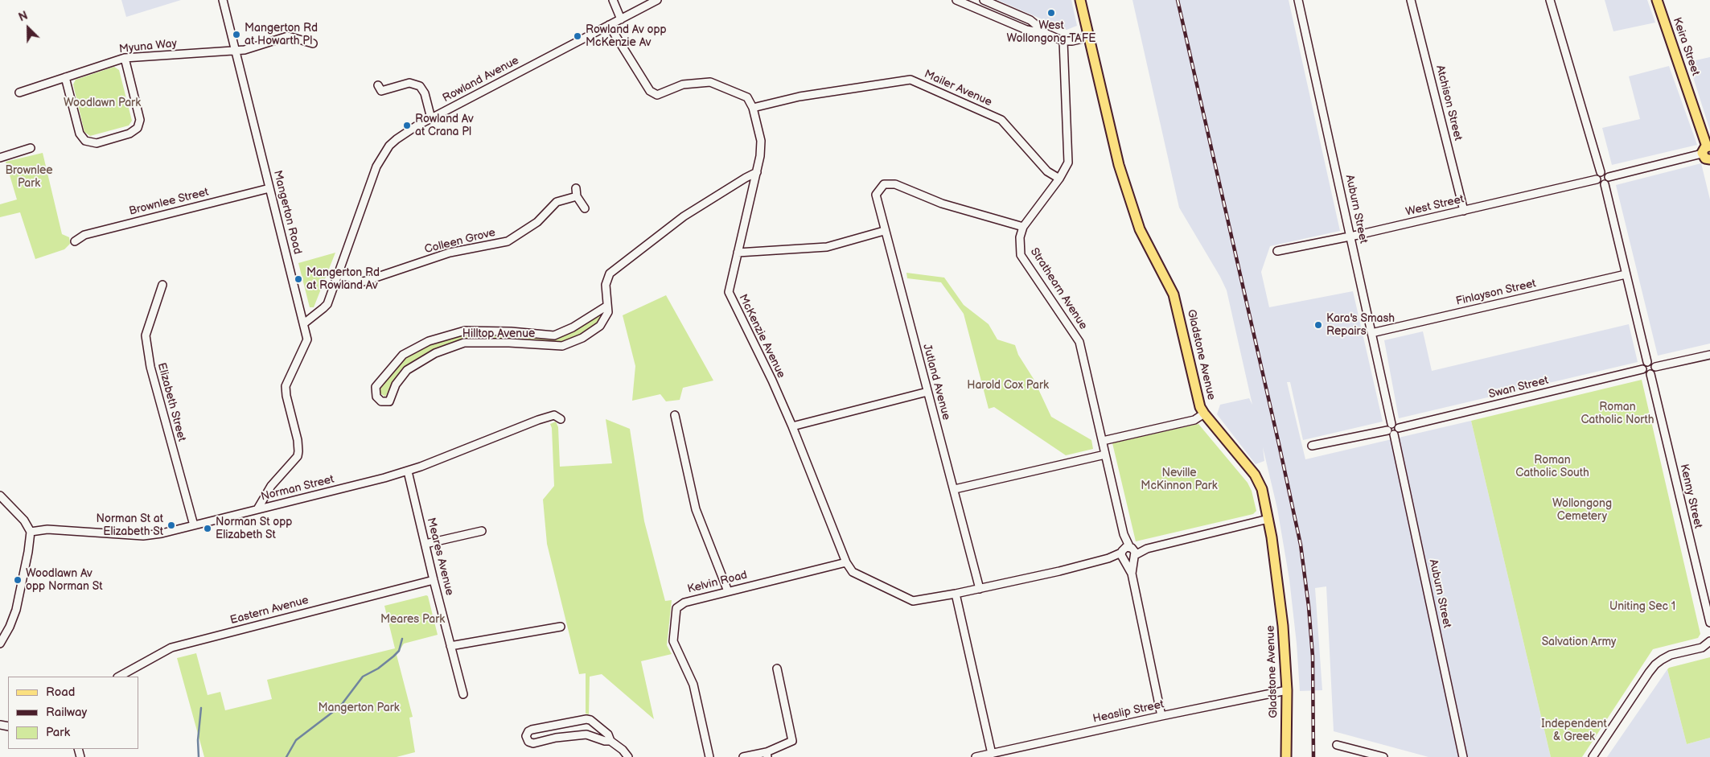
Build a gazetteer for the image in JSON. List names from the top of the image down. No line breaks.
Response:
{"streets":{"main road":["Keira Street","Gladstone Avenue"],"street":["Myuna Way","Rowland Avenue","Mailer Avenue","Atchison Street","Brownlee Street","West Street","Auburn Street","Mangerton Road","Colleen Grove","Strathearn Avenue","Finlayson Street","Hilltop Avenue","McKenzie Avenue","Jutland Avenue","Swan Street","Elizabeth Street","Norman Street","Kenny Street","Meares Avenue","Kelvin Road","Eastern Avenue","Heaslip Street"]},"crossings":[["Myuna Way","Mangerton Road"],["Rowland Avenue","Mangerton Road"],["Rowland Avenue","Colleen Grove"],["Mailer Avenue","Strathearn Avenue"],["Mailer Avenue","McKenzie Avenue"],["Atchison Street","West Street"],["Brownlee Street","Mangerton Road"],["West Street","Auburn Street"],["Auburn Street","Finlayson Street"],["Mangerton Road","Norman Street"],["Strathearn Avenue","McKenzie Avenue"],["Strathearn Avenue","Jutland Avenue"],["Hilltop Avenue","McKenzie Avenue"],["McKenzie Avenue","Gladstone Avenue"],["McKenzie Avenue","Jutland Avenue"],["McKenzie Avenue","Kelvin Road"],["Gladstone Avenue","Heaslip Street"],["Swan Street","Kenny Street"],["Elizabeth Street","Norman Street"],["Norman Street","Meares Avenue"],["Meares Avenue","Eastern Avenue"]],"parks":["Woodlawn Park","Brownlee Park","Harold Cox Park","Roman Catholic North","Roman Catholic South","Neville McKinnon Park","Wollongong Cemetery","Uniting Sec 1","Meares Park","Salvation Army","Mangerton Park","Independent & Greek"],"places":["West Wollongong TAFE","Mangerton Rd at Howarth Pl","Rowland Av opp McKenzie Av","Rowland Av at Crana Pl","Mangerton Rd at Rowland Av","Kara's Smash Repairs","Norman St at Elizabeth St","Norman St opp Elizabeth St","Woodlawn Av opp Norman St"],"legend":["Road","Railway","Park"],"north":"top left"}
